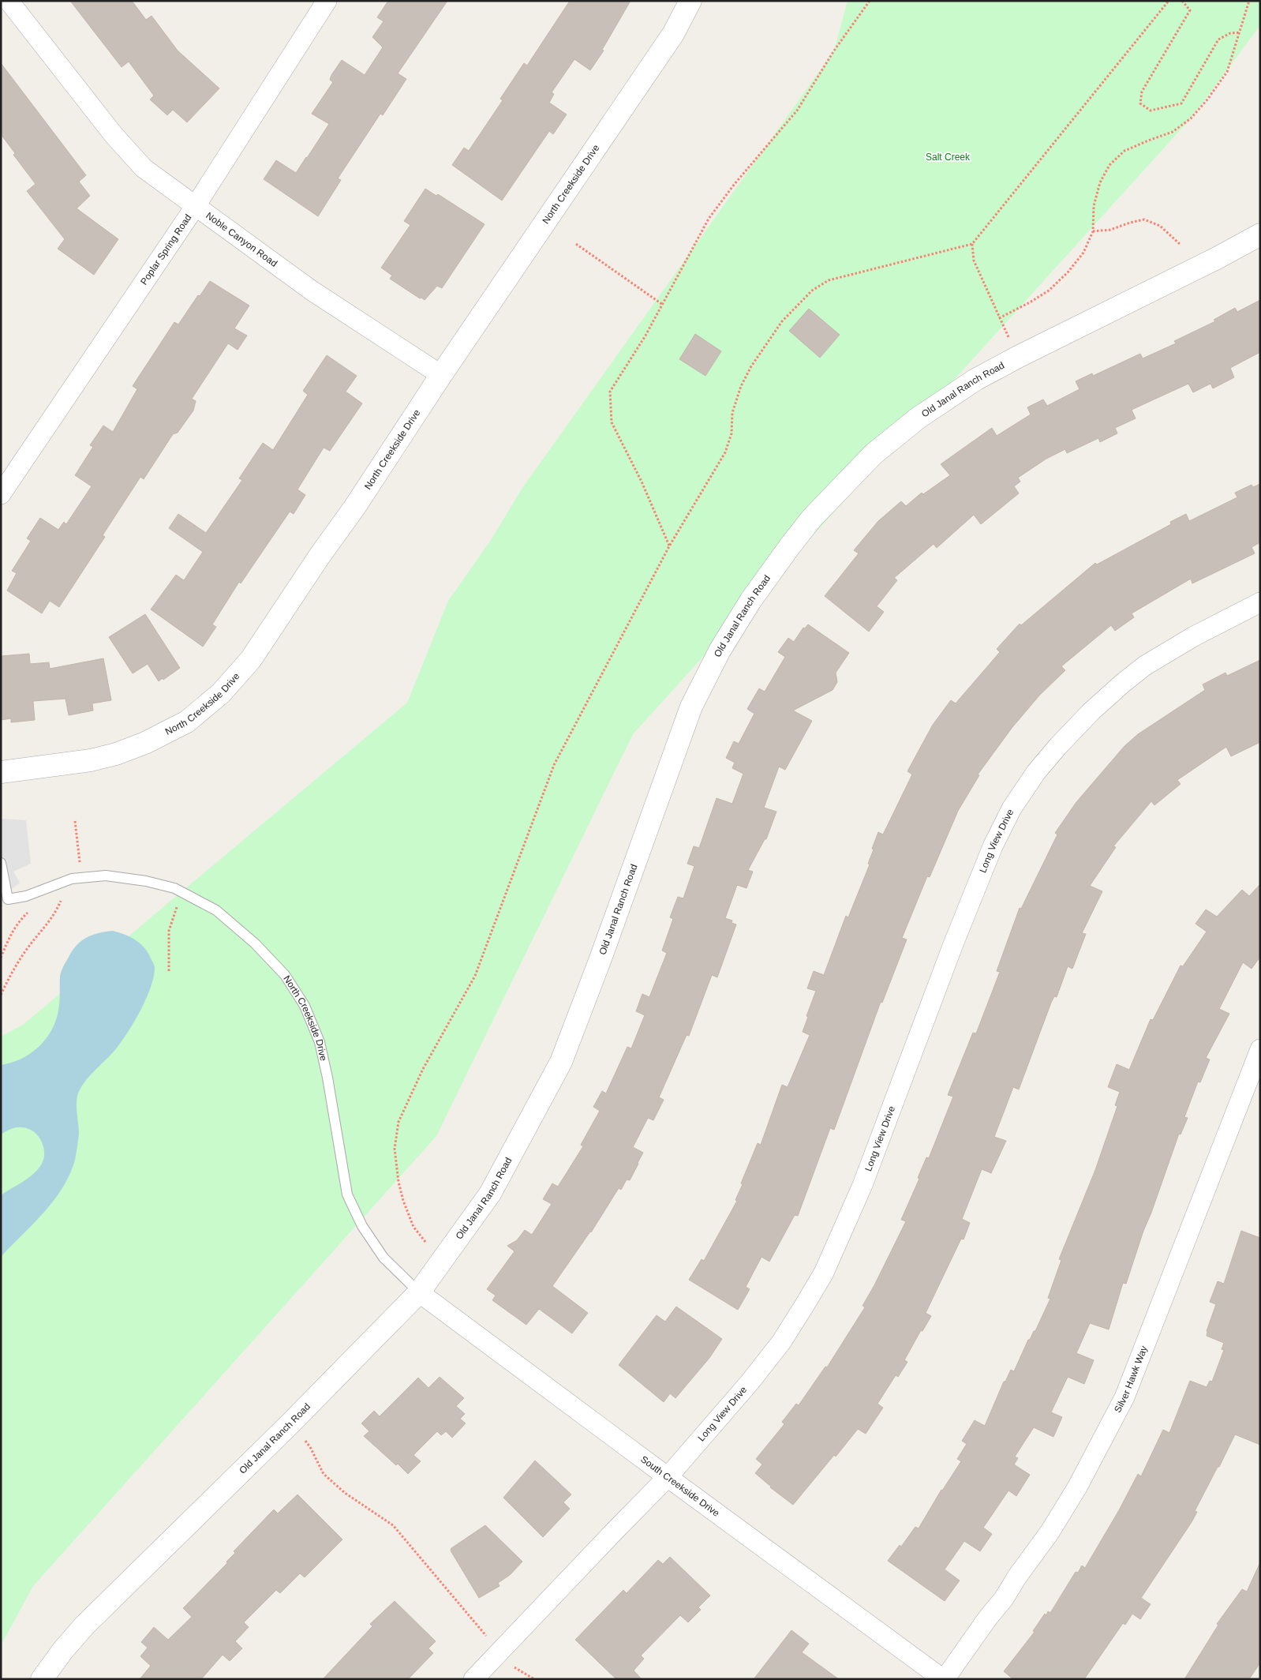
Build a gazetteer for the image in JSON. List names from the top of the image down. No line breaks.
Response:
{"streets":{"street":["North Creekside Drive","Noble Canyon Road","Poplar Spring Road","Old Janal Ranch Road","Long View Drive","Silver Hawk Way","South Creekside Drive"]},"crossings":[["North Creekside Drive","Noble Canyon Road"],["North Creekside Drive","Old Janal Ranch Road"],["North Creekside Drive","South Creekside Drive"],["Noble Canyon Road","Poplar Spring Road"],["Old Janal Ranch Road","South Creekside Drive"],["Long View Drive","South Creekside Drive"],["Silver Hawk Way","South Creekside Drive"]],"parks":["Salt Creek"]}
